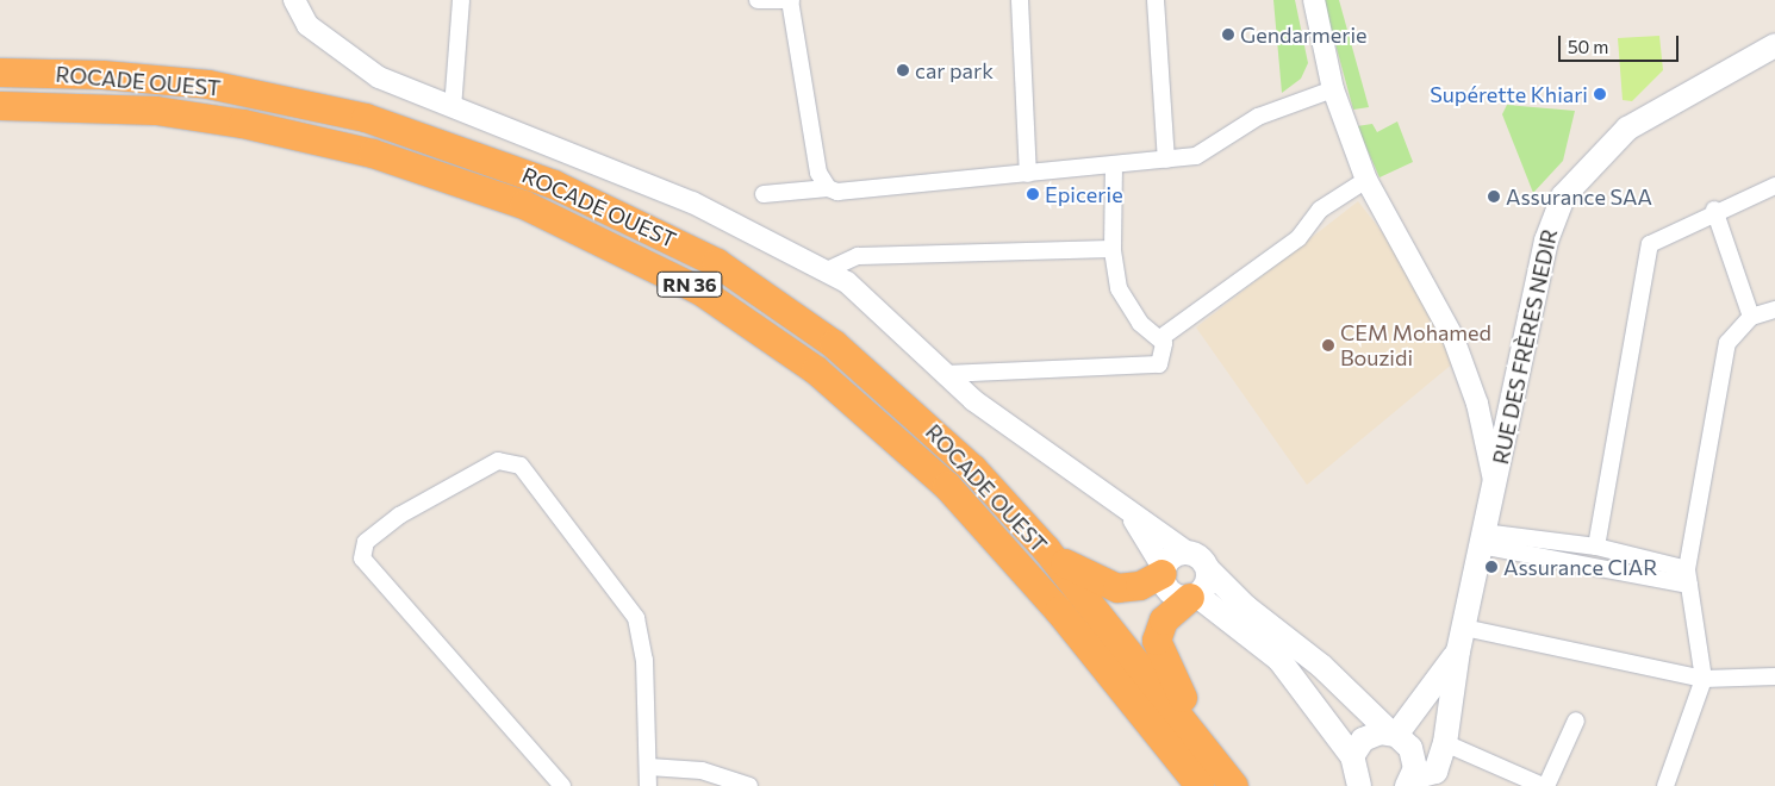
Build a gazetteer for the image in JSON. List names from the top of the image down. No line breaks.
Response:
{"streets":{"highway":["ROCADE OUEST","RN 36"],"main road":["RUE DES FRÈRES NEDIR"]},"places":["Gendarmerie","car park","Supérette Khiari","Epicerie","Assurance SAA","CEM Mohamed Bouzidi","Assurance CIAR"],"scale_bar":"50 m"}
